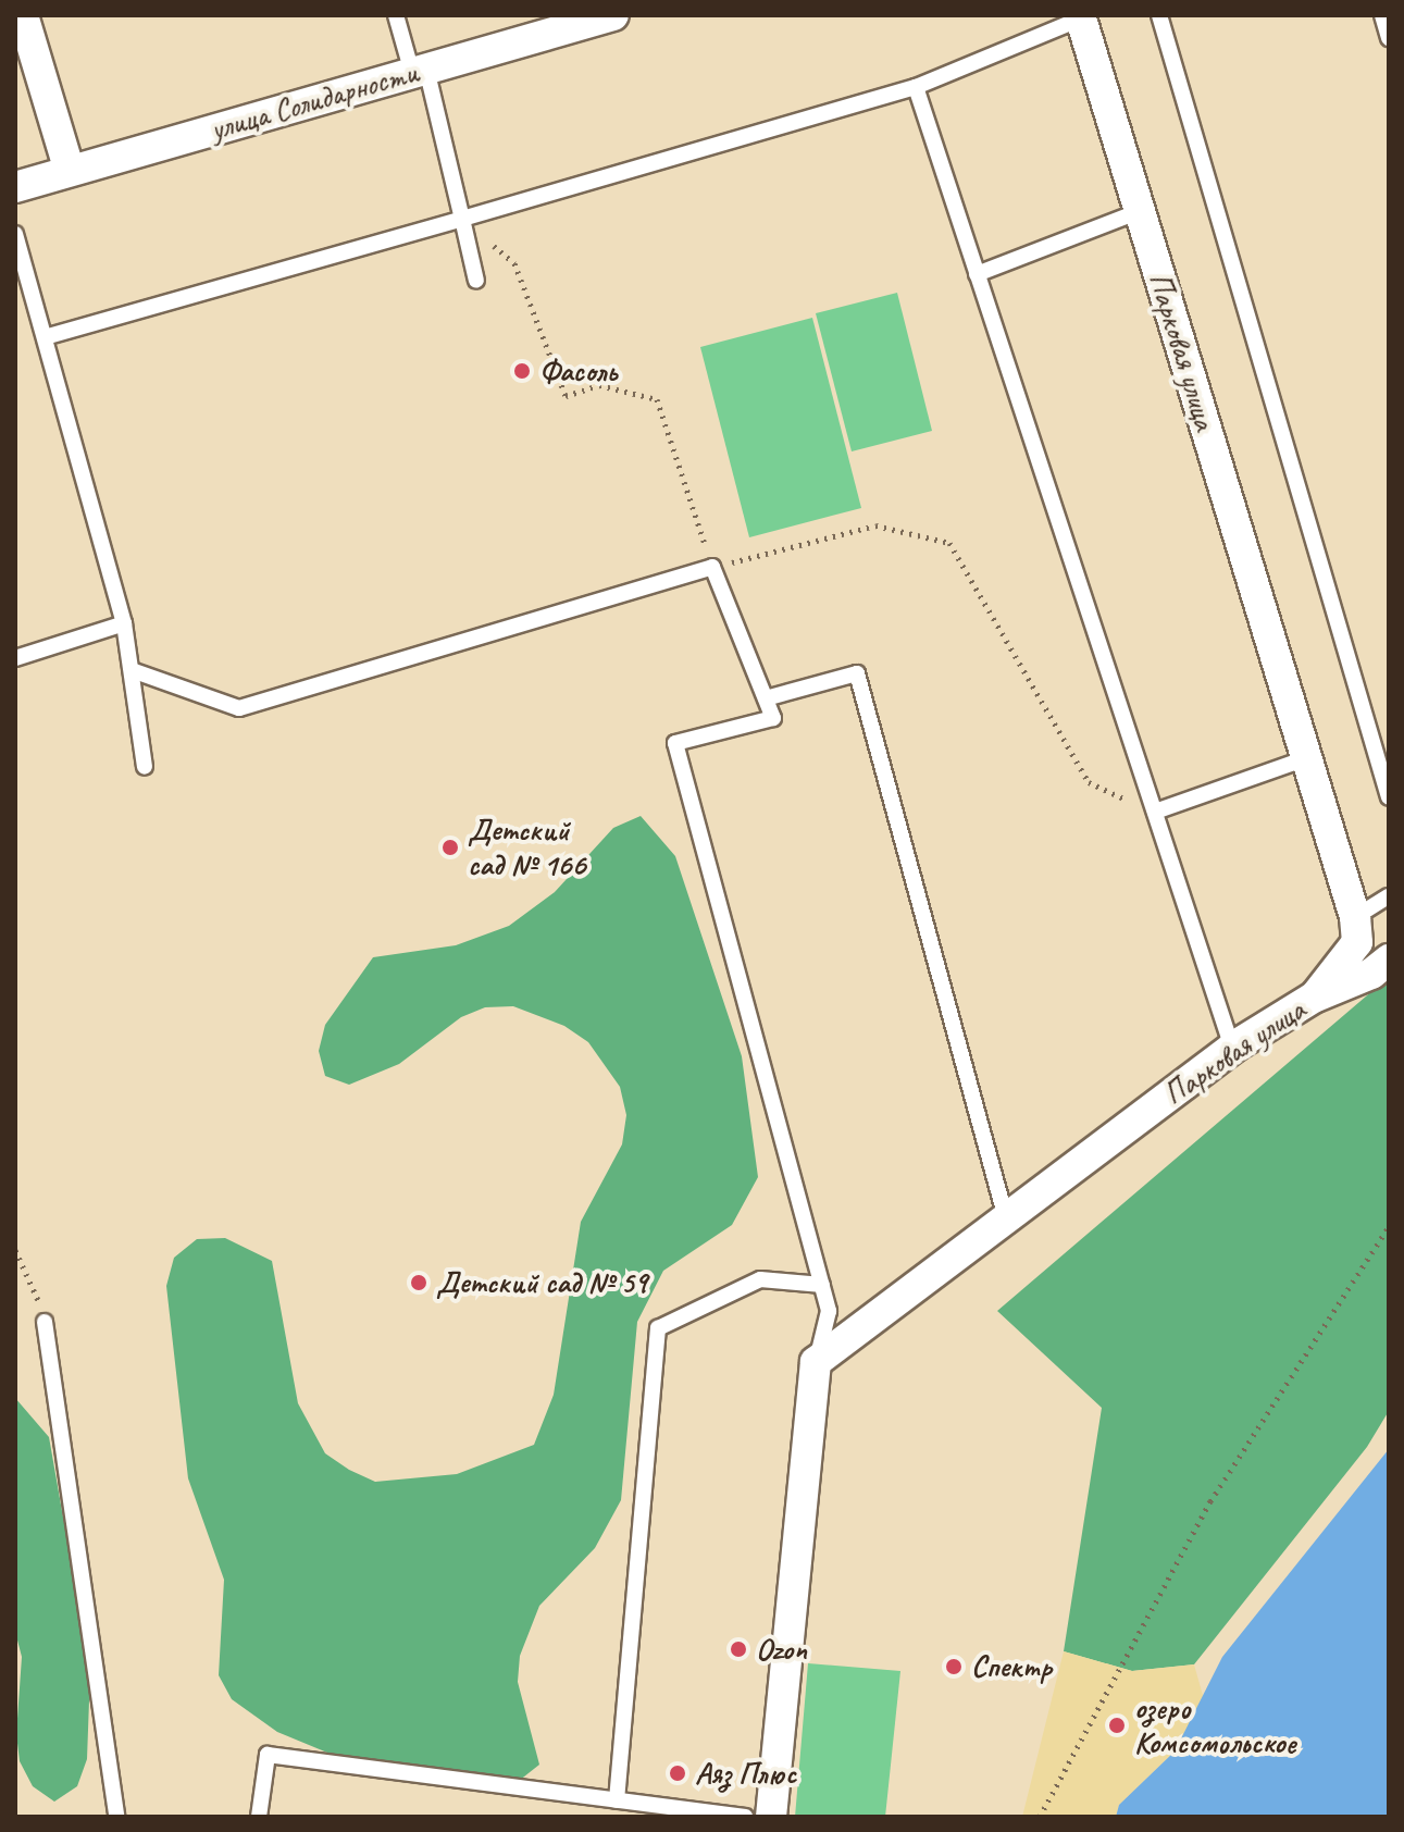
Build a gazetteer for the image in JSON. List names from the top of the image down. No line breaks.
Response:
{"streets":{"street":["улица Солидарности","Парковая улица"]},"places":["Фасоль","Детский сад № 166","Детский сад № 59","Ozon","Спектр","озеро Комсомольское","Аяз Плюс"]}
